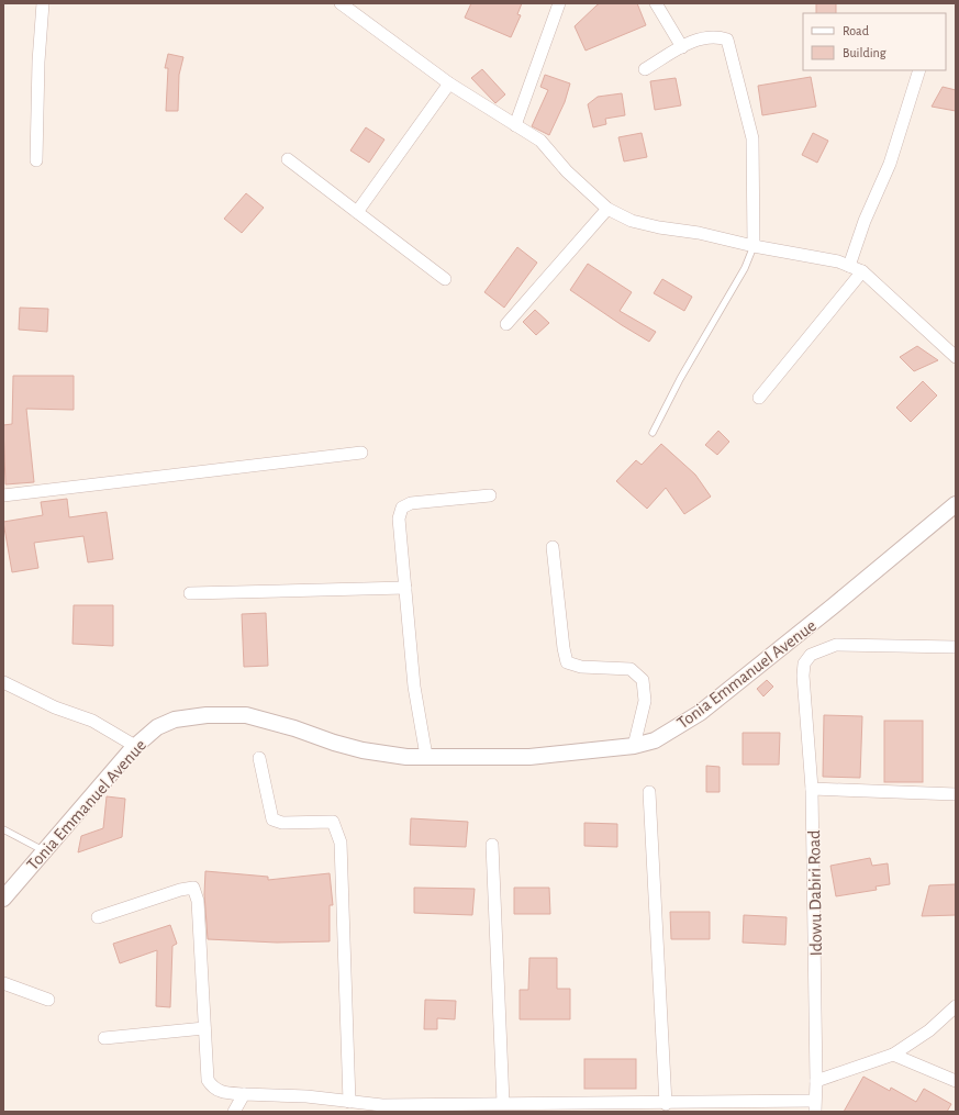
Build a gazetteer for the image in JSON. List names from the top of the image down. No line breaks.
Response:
{"streets":{"street":["Tonia Emmanuel Avenue","Idowu Dabiri Road"]},"legend":["Road","Building"]}
